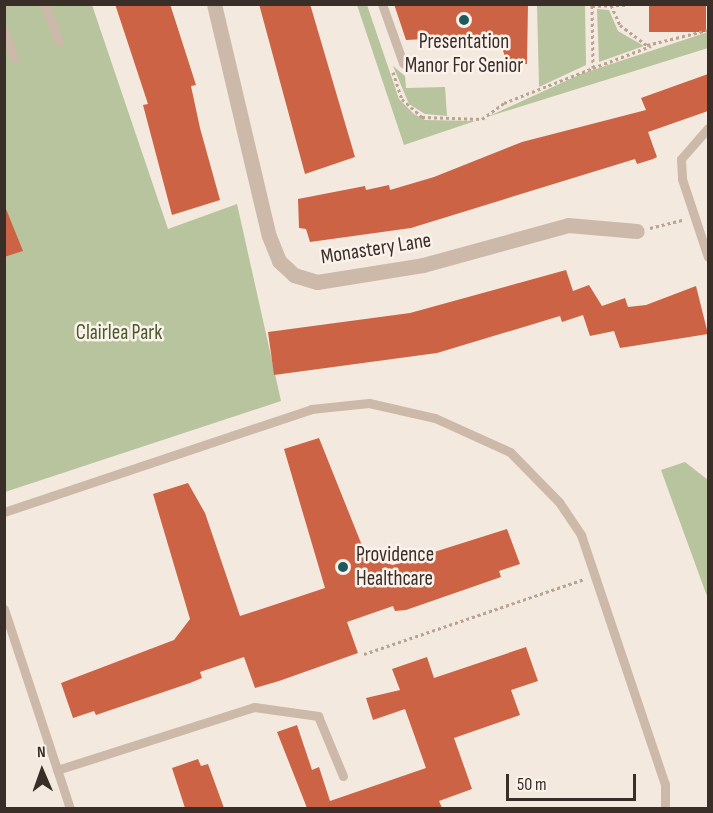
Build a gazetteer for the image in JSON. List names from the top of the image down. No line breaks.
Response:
{"streets":{"street":["Monastery Lane"]},"parks":["Clairlea Park"],"places":["Presentation Manor For Senior","Providence Healthcare"],"scale_bar":"50 m","north":"top"}
